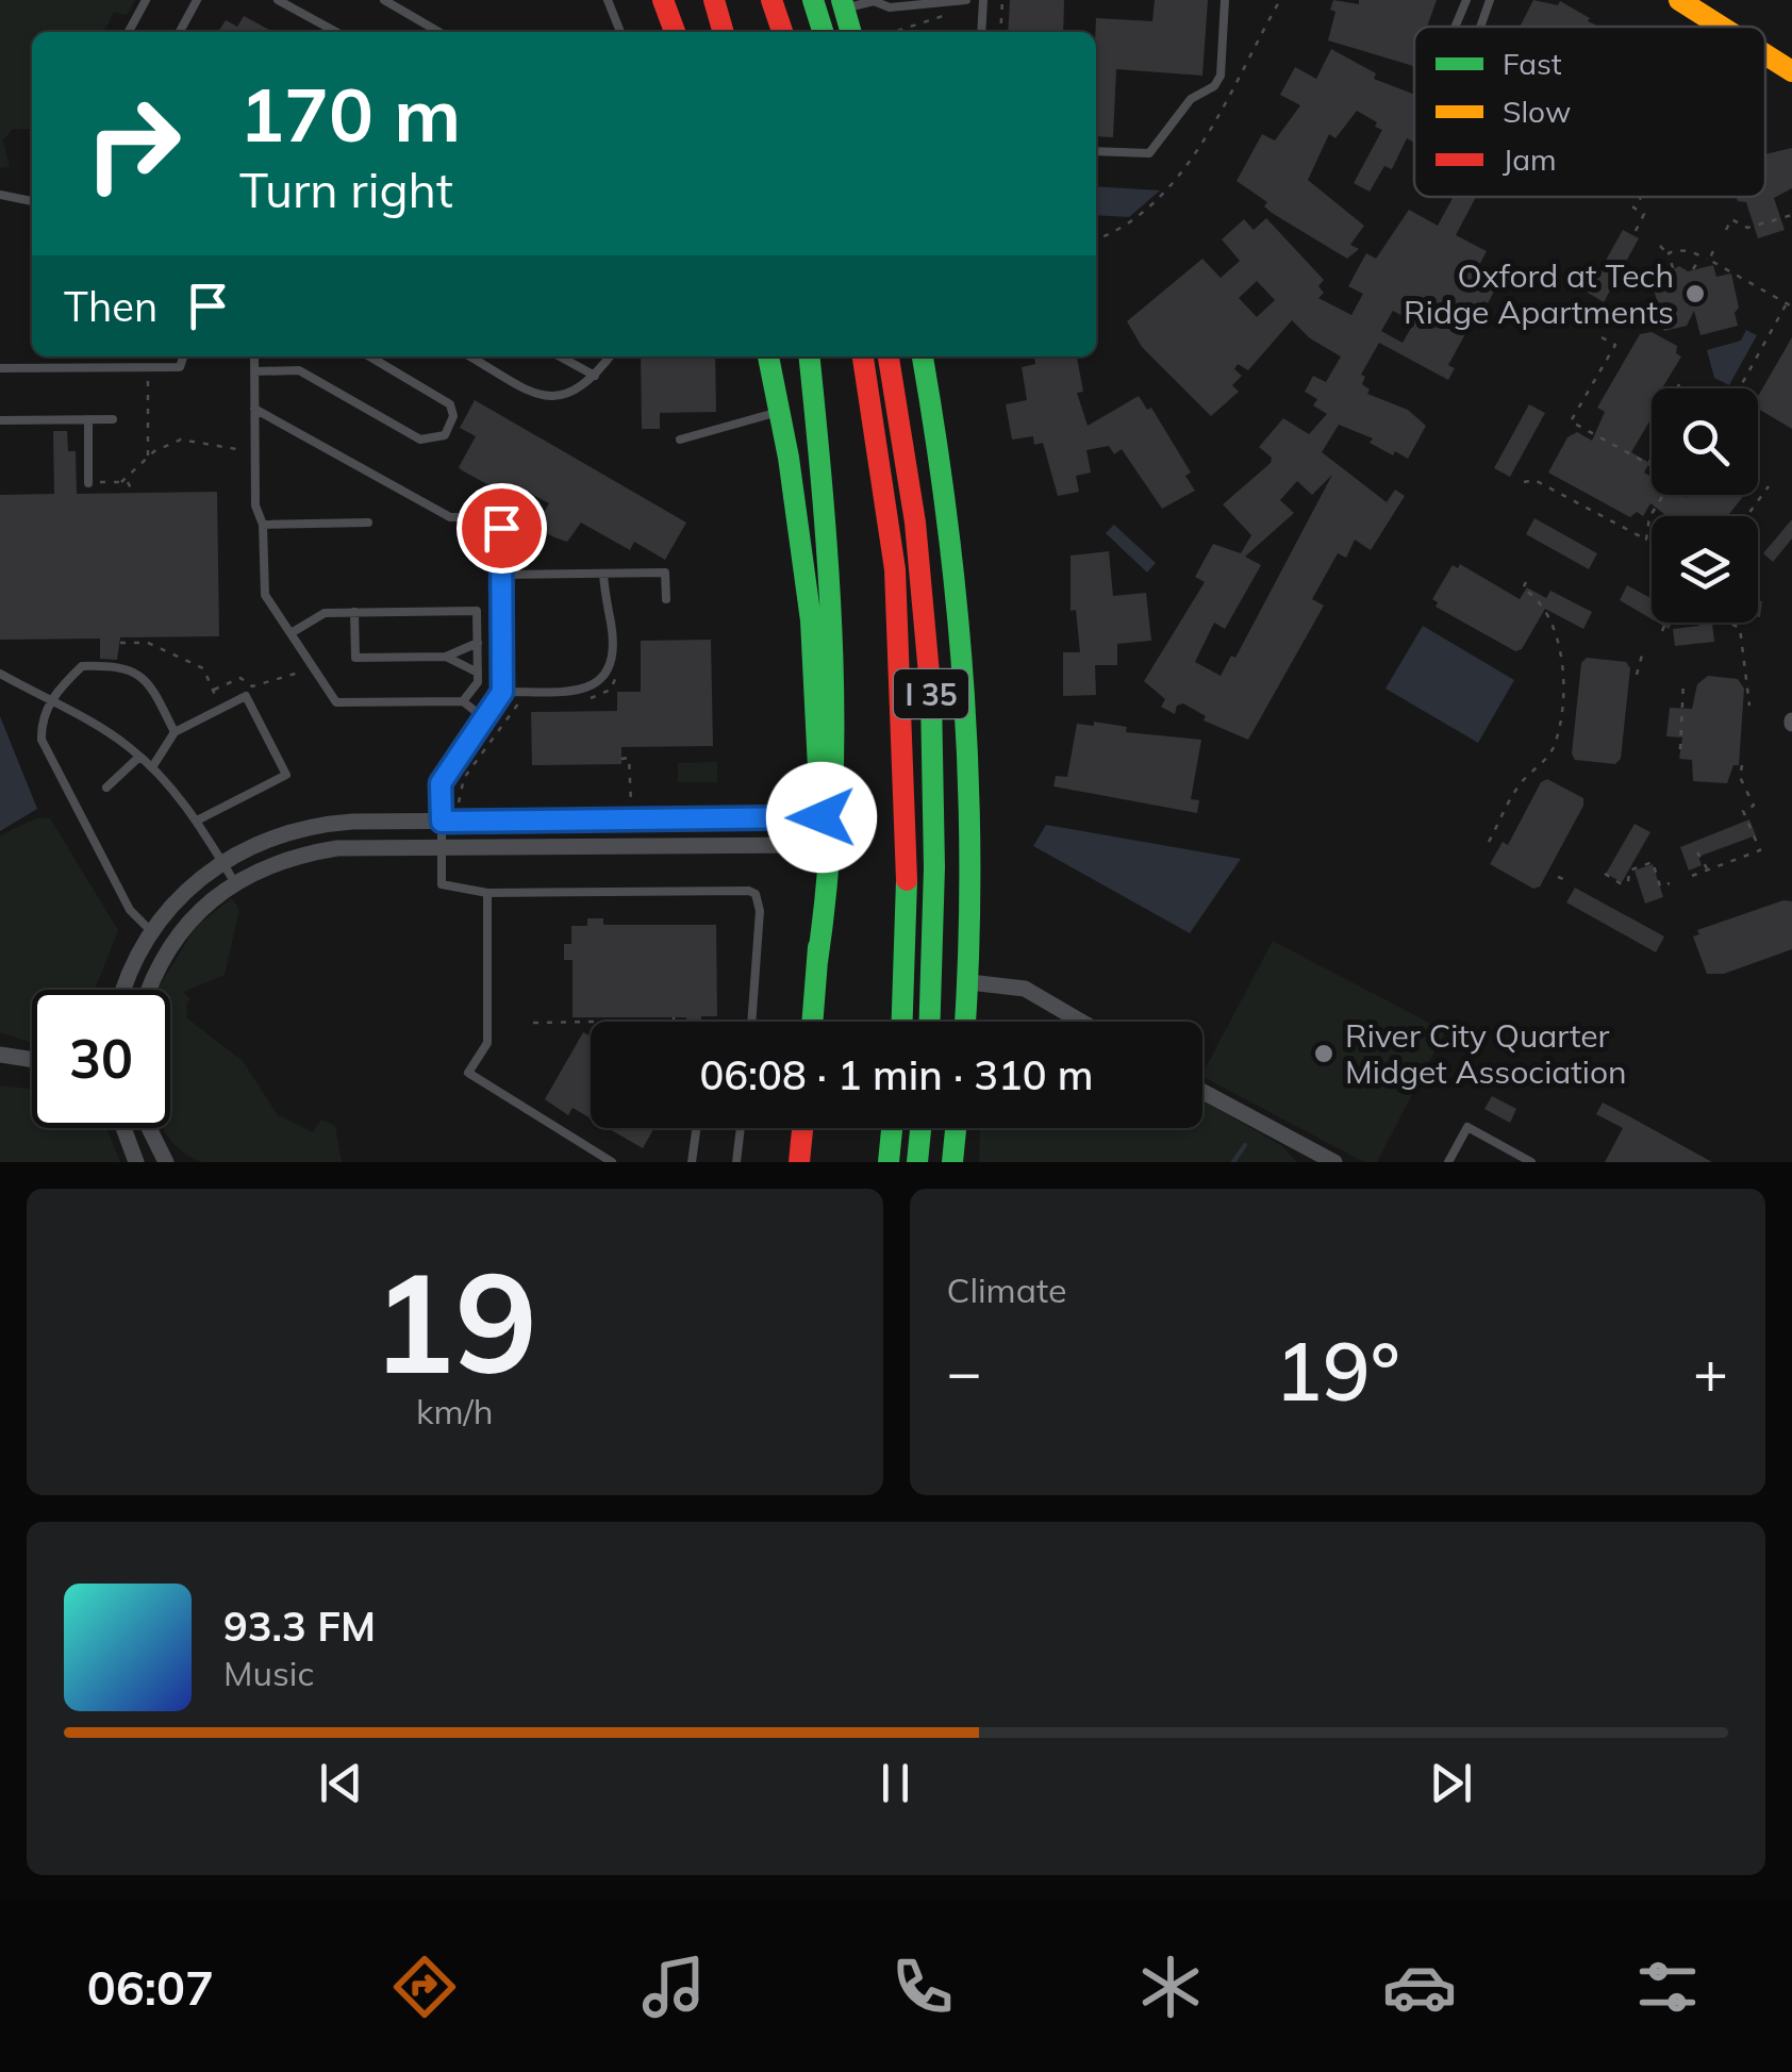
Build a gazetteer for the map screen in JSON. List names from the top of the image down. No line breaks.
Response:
{"streets":{"main road":["I 35"]},"places":["Oxford at Tech Ridge Apartments","River City Quarter Midget Association"],"legend":["Fast","Slow","Jam"],"page":{"turn":["170 m","Turn right"],"then":"Then","limit":"30","trip":"06:08 · 1 min · 310 m","tile":[["19","km/h"],"Climate"],"heat":["−","19°","+"],"song":["93.3 FM","Music"],"tabs":"06:07"}}
